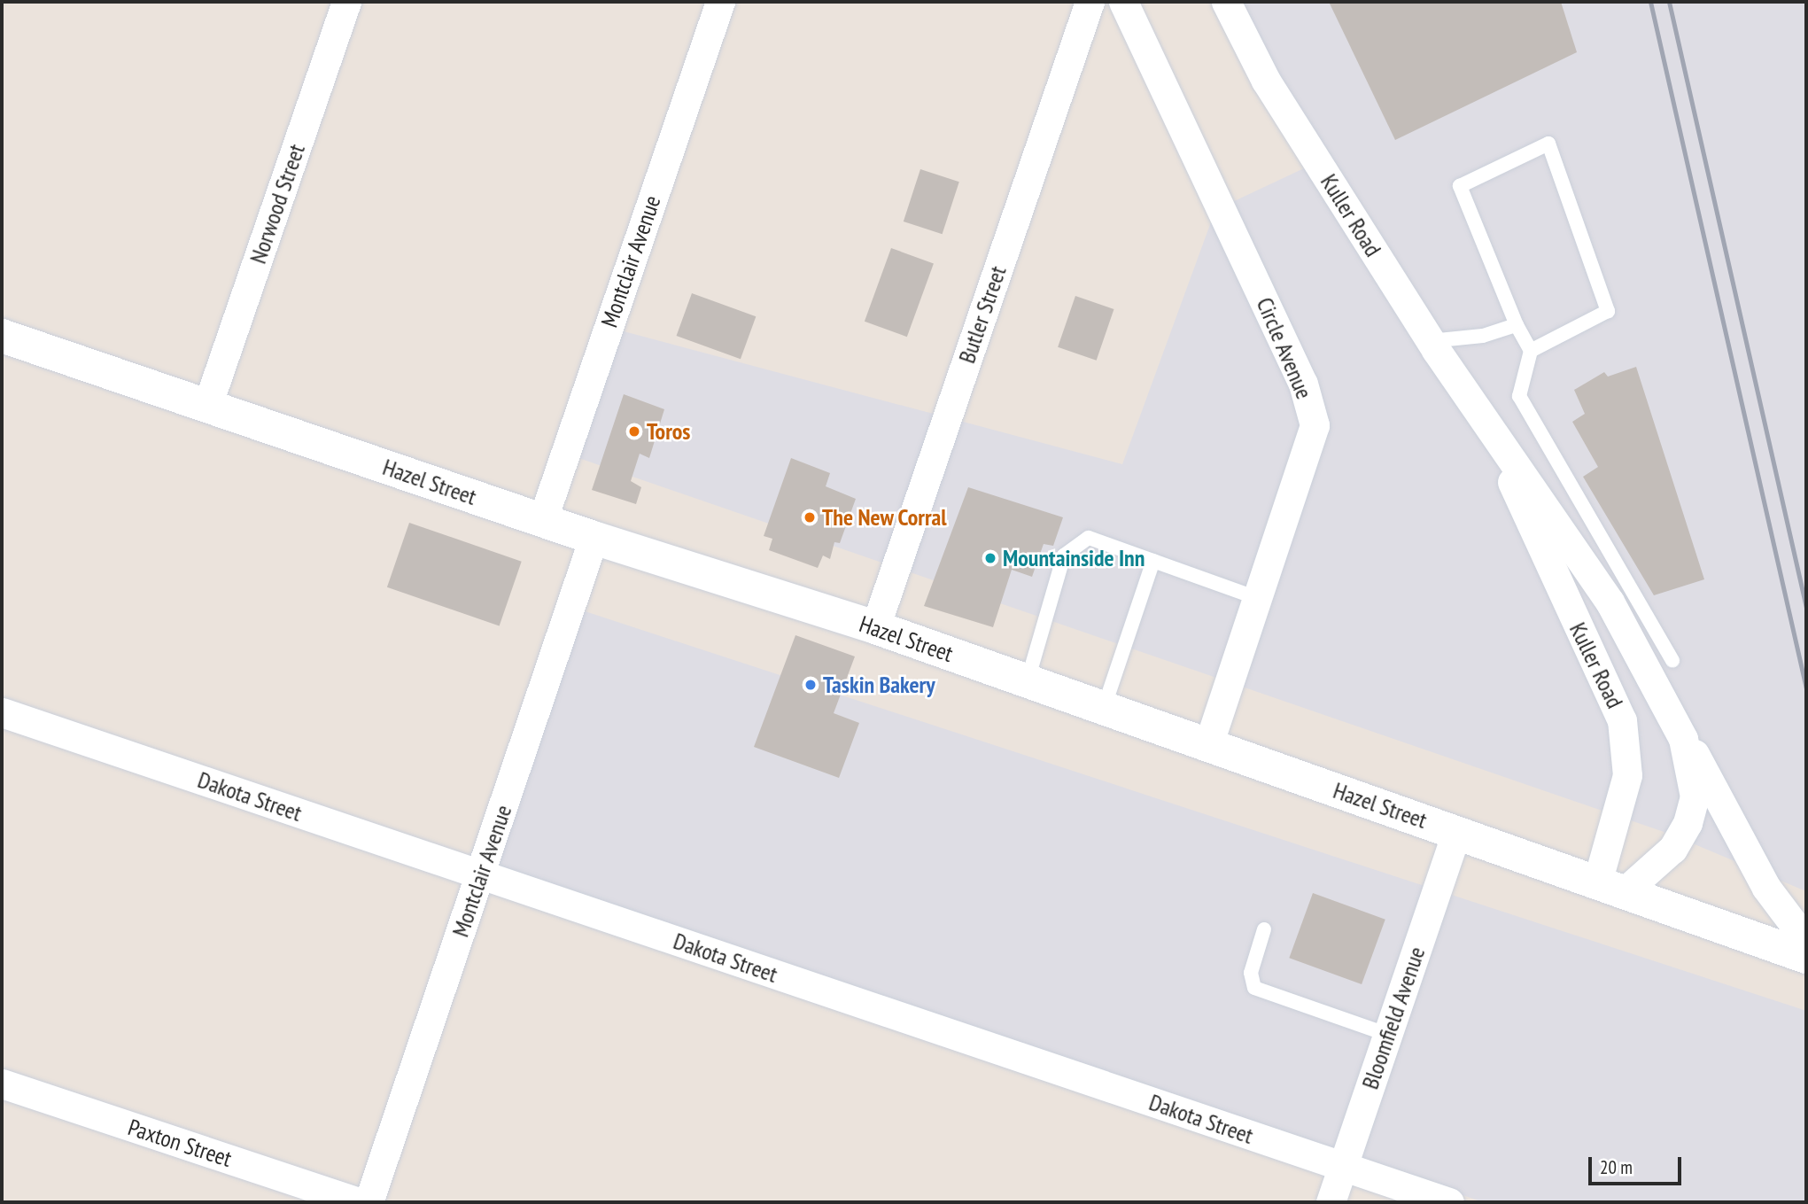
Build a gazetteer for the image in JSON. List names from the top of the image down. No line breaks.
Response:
{"streets":{"street":["Norwood Street","Kuller Road","Montclair Avenue","Butler Street","Circle Avenue","Hazel Street","Dakota Street","Bloomfield Avenue","Paxton Street"]},"crossings":[["Norwood Street","Hazel Street"],["Kuller Road","Hazel Street"],["Montclair Avenue","Hazel Street"],["Montclair Avenue","Dakota Street"],["Butler Street","Hazel Street"],["Circle Avenue","Hazel Street"],["Hazel Street","Bloomfield Avenue"],["Dakota Street","Bloomfield Avenue"]],"places":["Toros","The New Corral","Mountainside Inn","Taskin Bakery"],"scale_bar":"20 m"}
